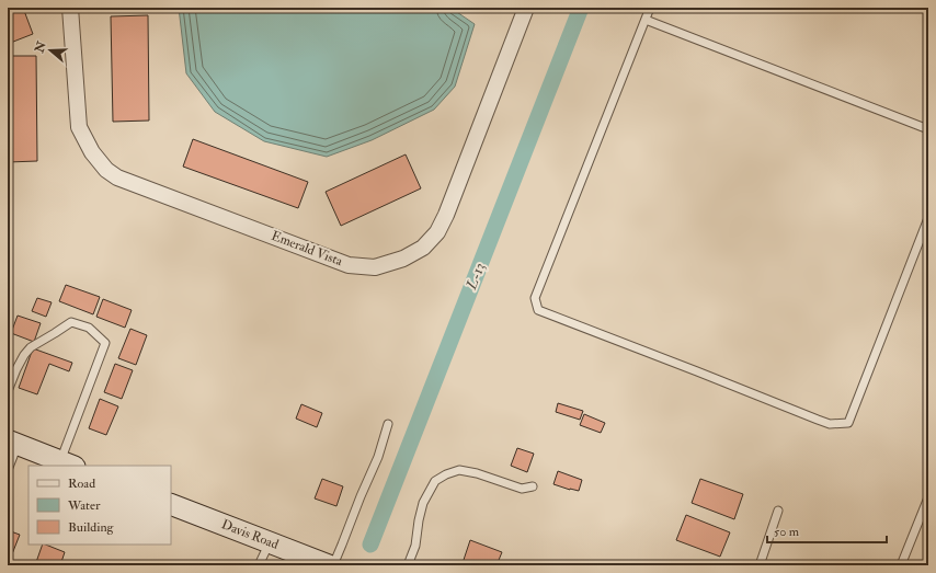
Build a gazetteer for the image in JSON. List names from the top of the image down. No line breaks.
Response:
{"streets":{"street":["Emerald Vista","Davis Road"]},"water":["L-13"],"legend":["Road","Water","Building"],"scale_bar":"50 m","north":"left"}
